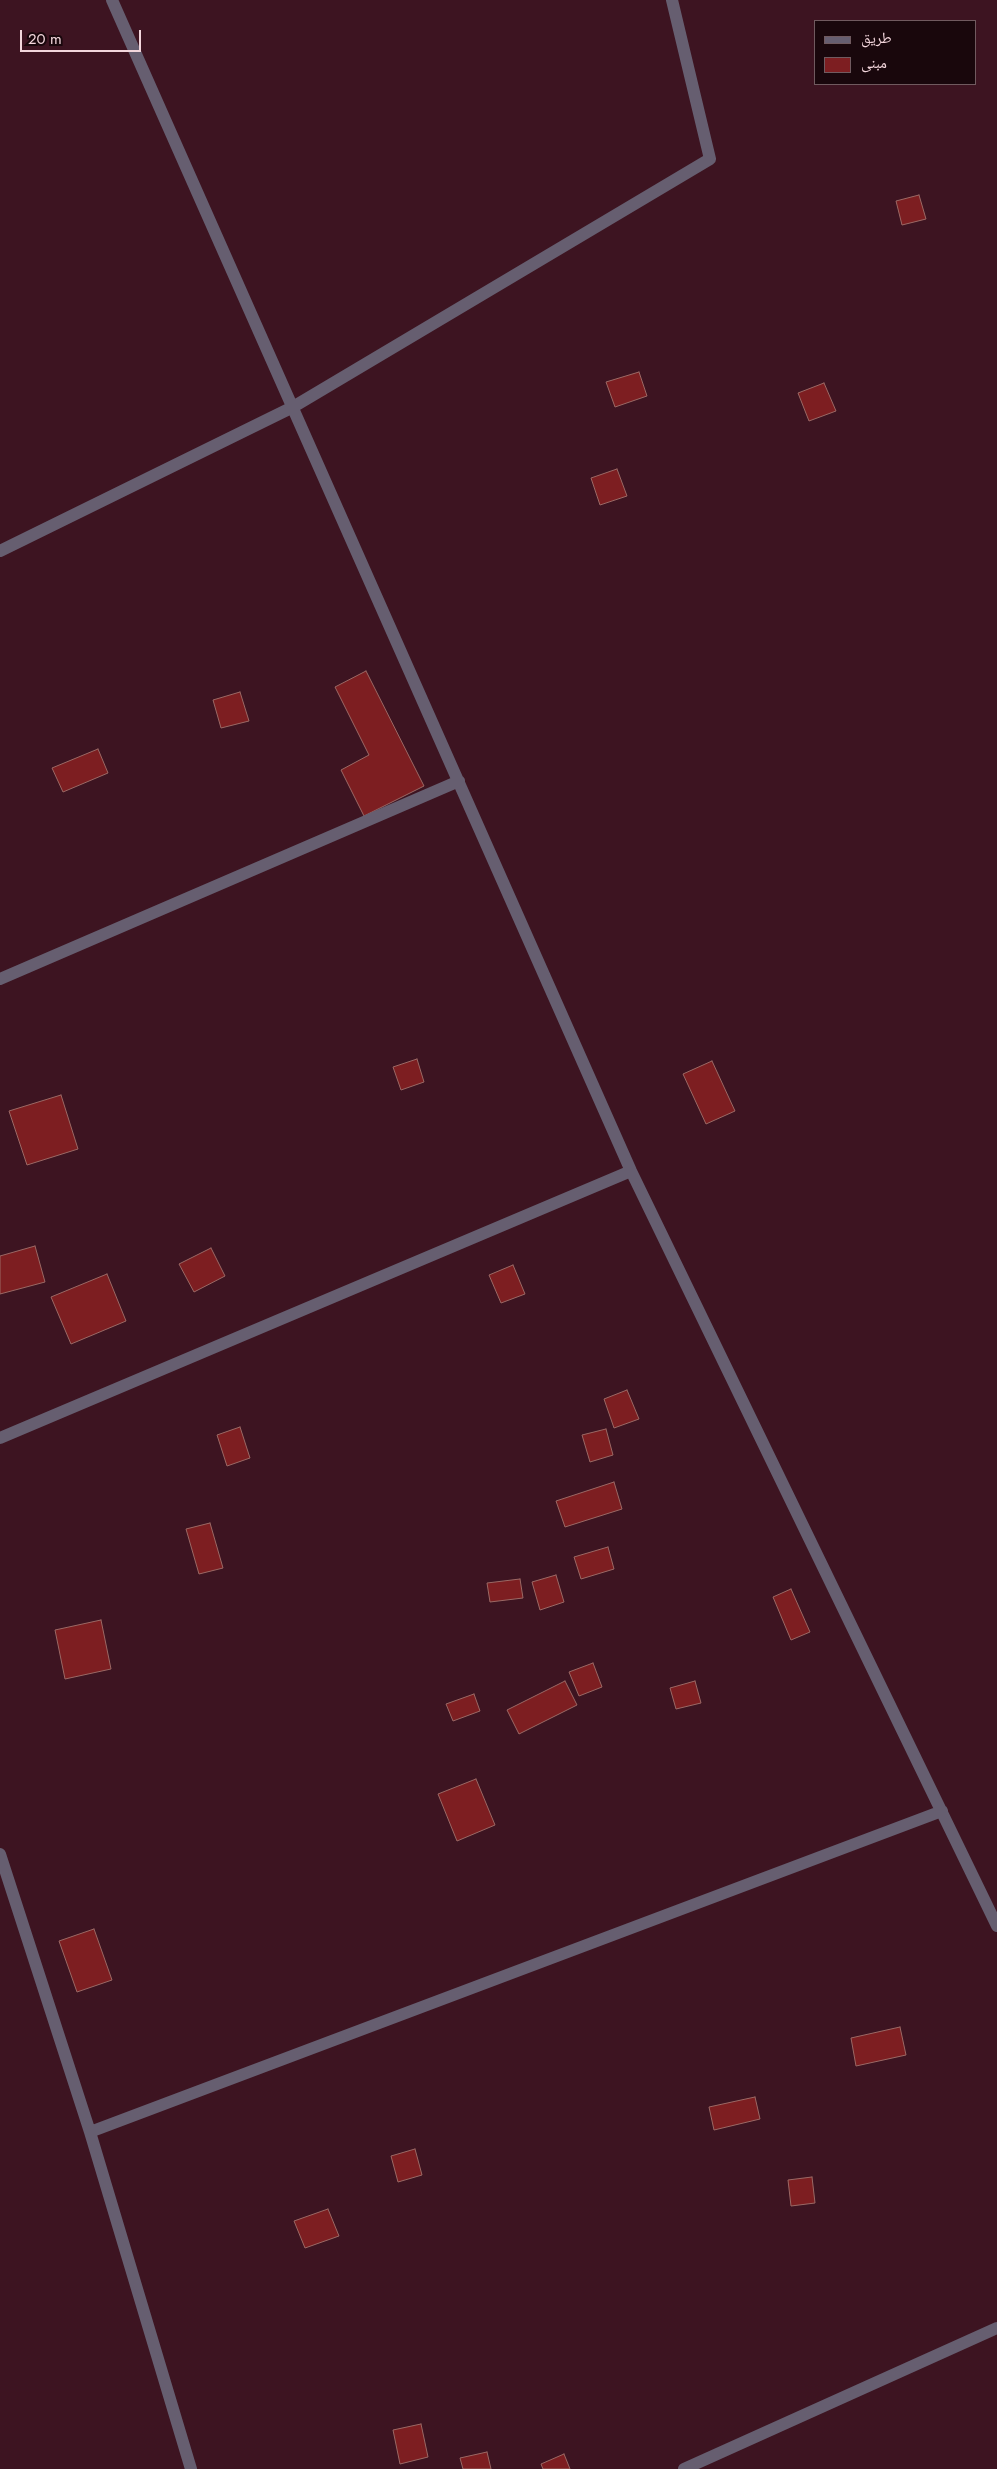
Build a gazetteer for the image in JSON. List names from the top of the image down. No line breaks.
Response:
{"legend":["طريق","مبنى"],"scale_bar":"20 m"}
